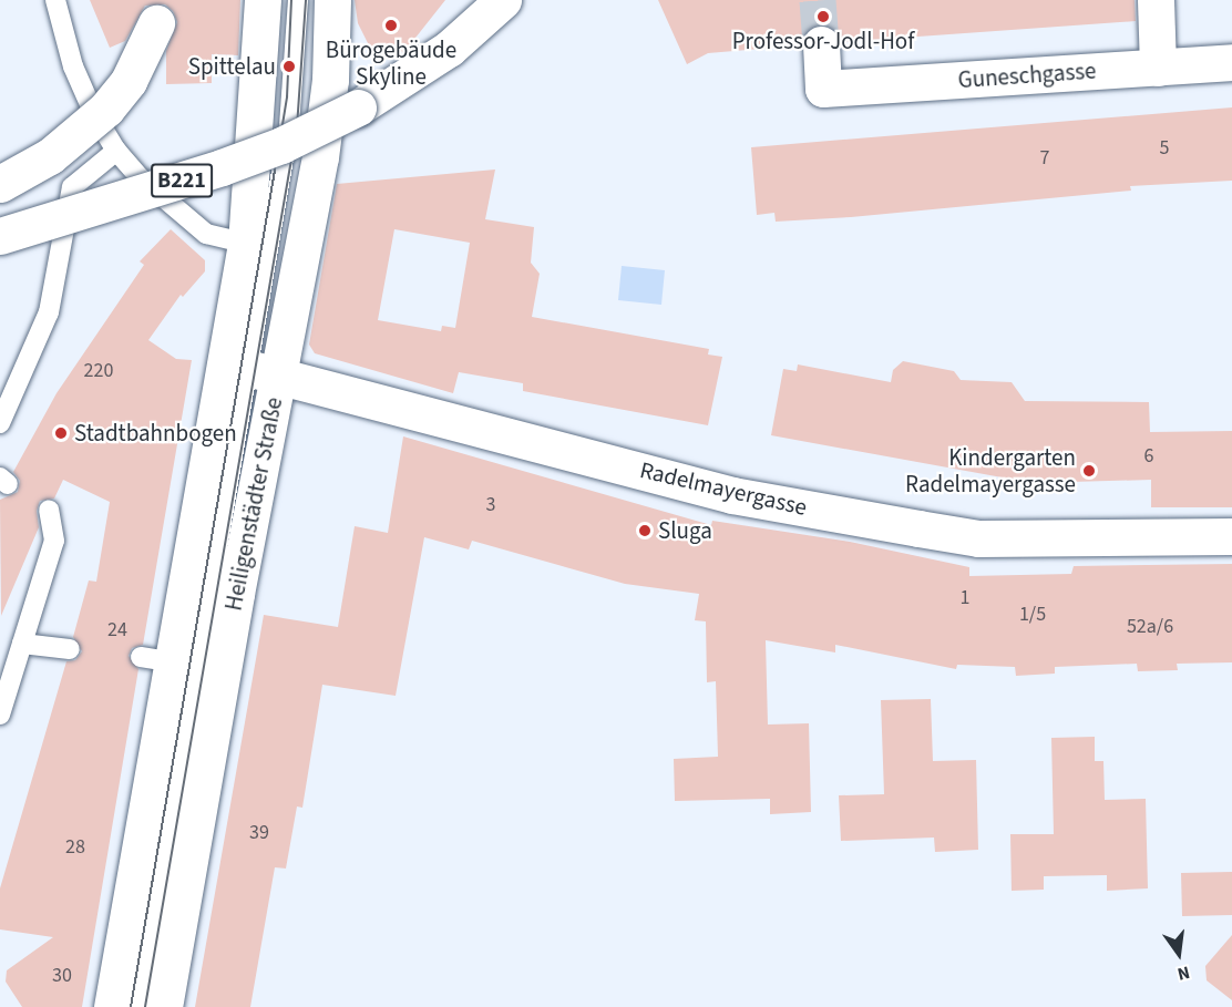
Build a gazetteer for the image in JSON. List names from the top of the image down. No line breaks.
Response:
{"streets":{"main road":["Guneschgasse","B221","Radelmayergasse","Heiligenstädter Straße"]},"crossings":[["Radelmayergasse","Heiligenstädter Straße"]],"places":["Professor-Jodl-Hof","Bürogebäude Skyline","Spittelau","Stadtbahnbogen","Kindergarten Radelmayergasse","Sluga"],"house_numbers":["5","7","220","6","3","1","1/5","52a/6","24","39","28","30"],"north":"bottom"}
